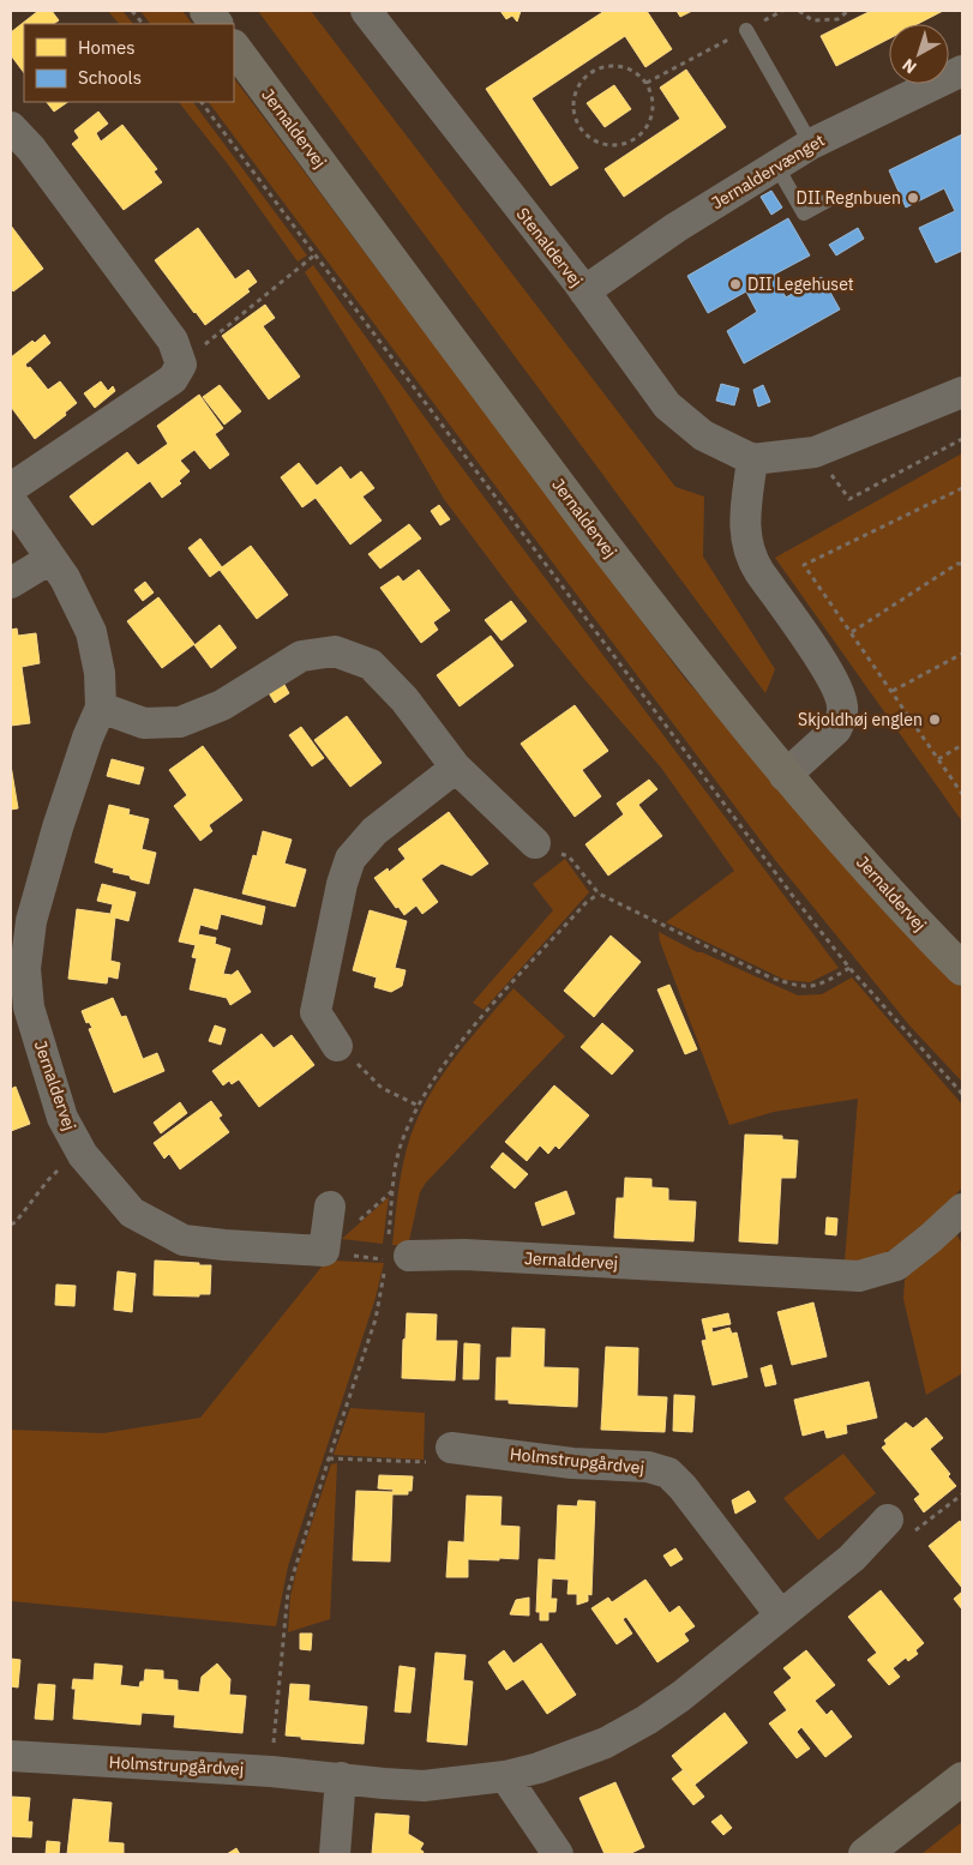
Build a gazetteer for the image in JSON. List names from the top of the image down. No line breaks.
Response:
{"streets":{"street":["Jernaldervej","Jernaldervænget","Stenaldervej","Holmstrupgårdvej"]},"crossings":[["Jernaldervænget","Stenaldervej"]],"places":["DII Regnbuen","DII Legehuset","Skjoldhøj englen"],"legend":["Homes","Schools"],"north":"bottom left"}
